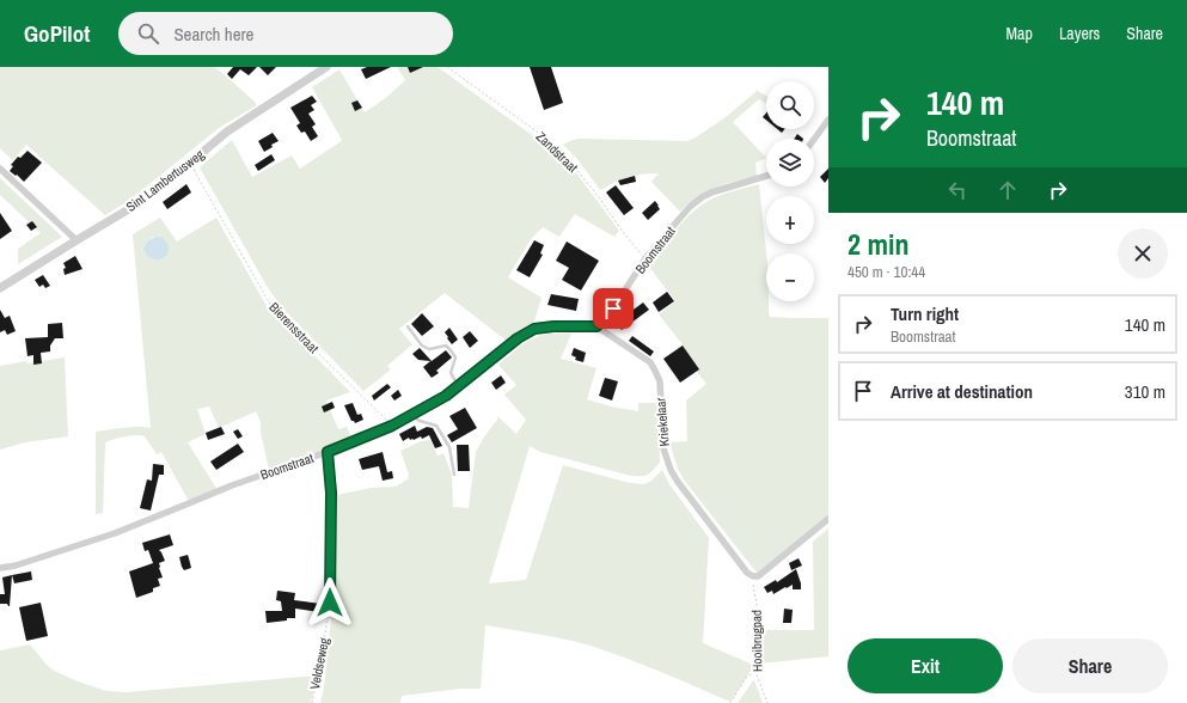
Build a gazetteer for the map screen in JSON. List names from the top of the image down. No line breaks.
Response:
{"streets":{"street":["Sint Lambertusweg","Boomstraat","Kriekelaar"],"path":["Zandstraat","Bierensstraat","Hooibrugpad","Veldseweg"]},"crossings":[["Zandstraat","Boomstraat"],["Sint Lambertusweg","Bierensstraat"],["Boomstraat","Bierensstraat"],["Boomstraat","Kriekelaar"],["Kriekelaar","Hooibrugpad"]],"page":{"header":"GoPilot","search":"Search here","nav":["Map","Layers","Share"],"turn":["140 m","Boomstraat"],"map_buttons":["+","−"],"heading":["2 min","450 m · 10:44"],"list":[{"name":"Turn right","note":"Boomstraat","value":"140 m"},{"name":"Arrive at destination","value":"310 m"}],"buttons":["Exit","Share"]}}
